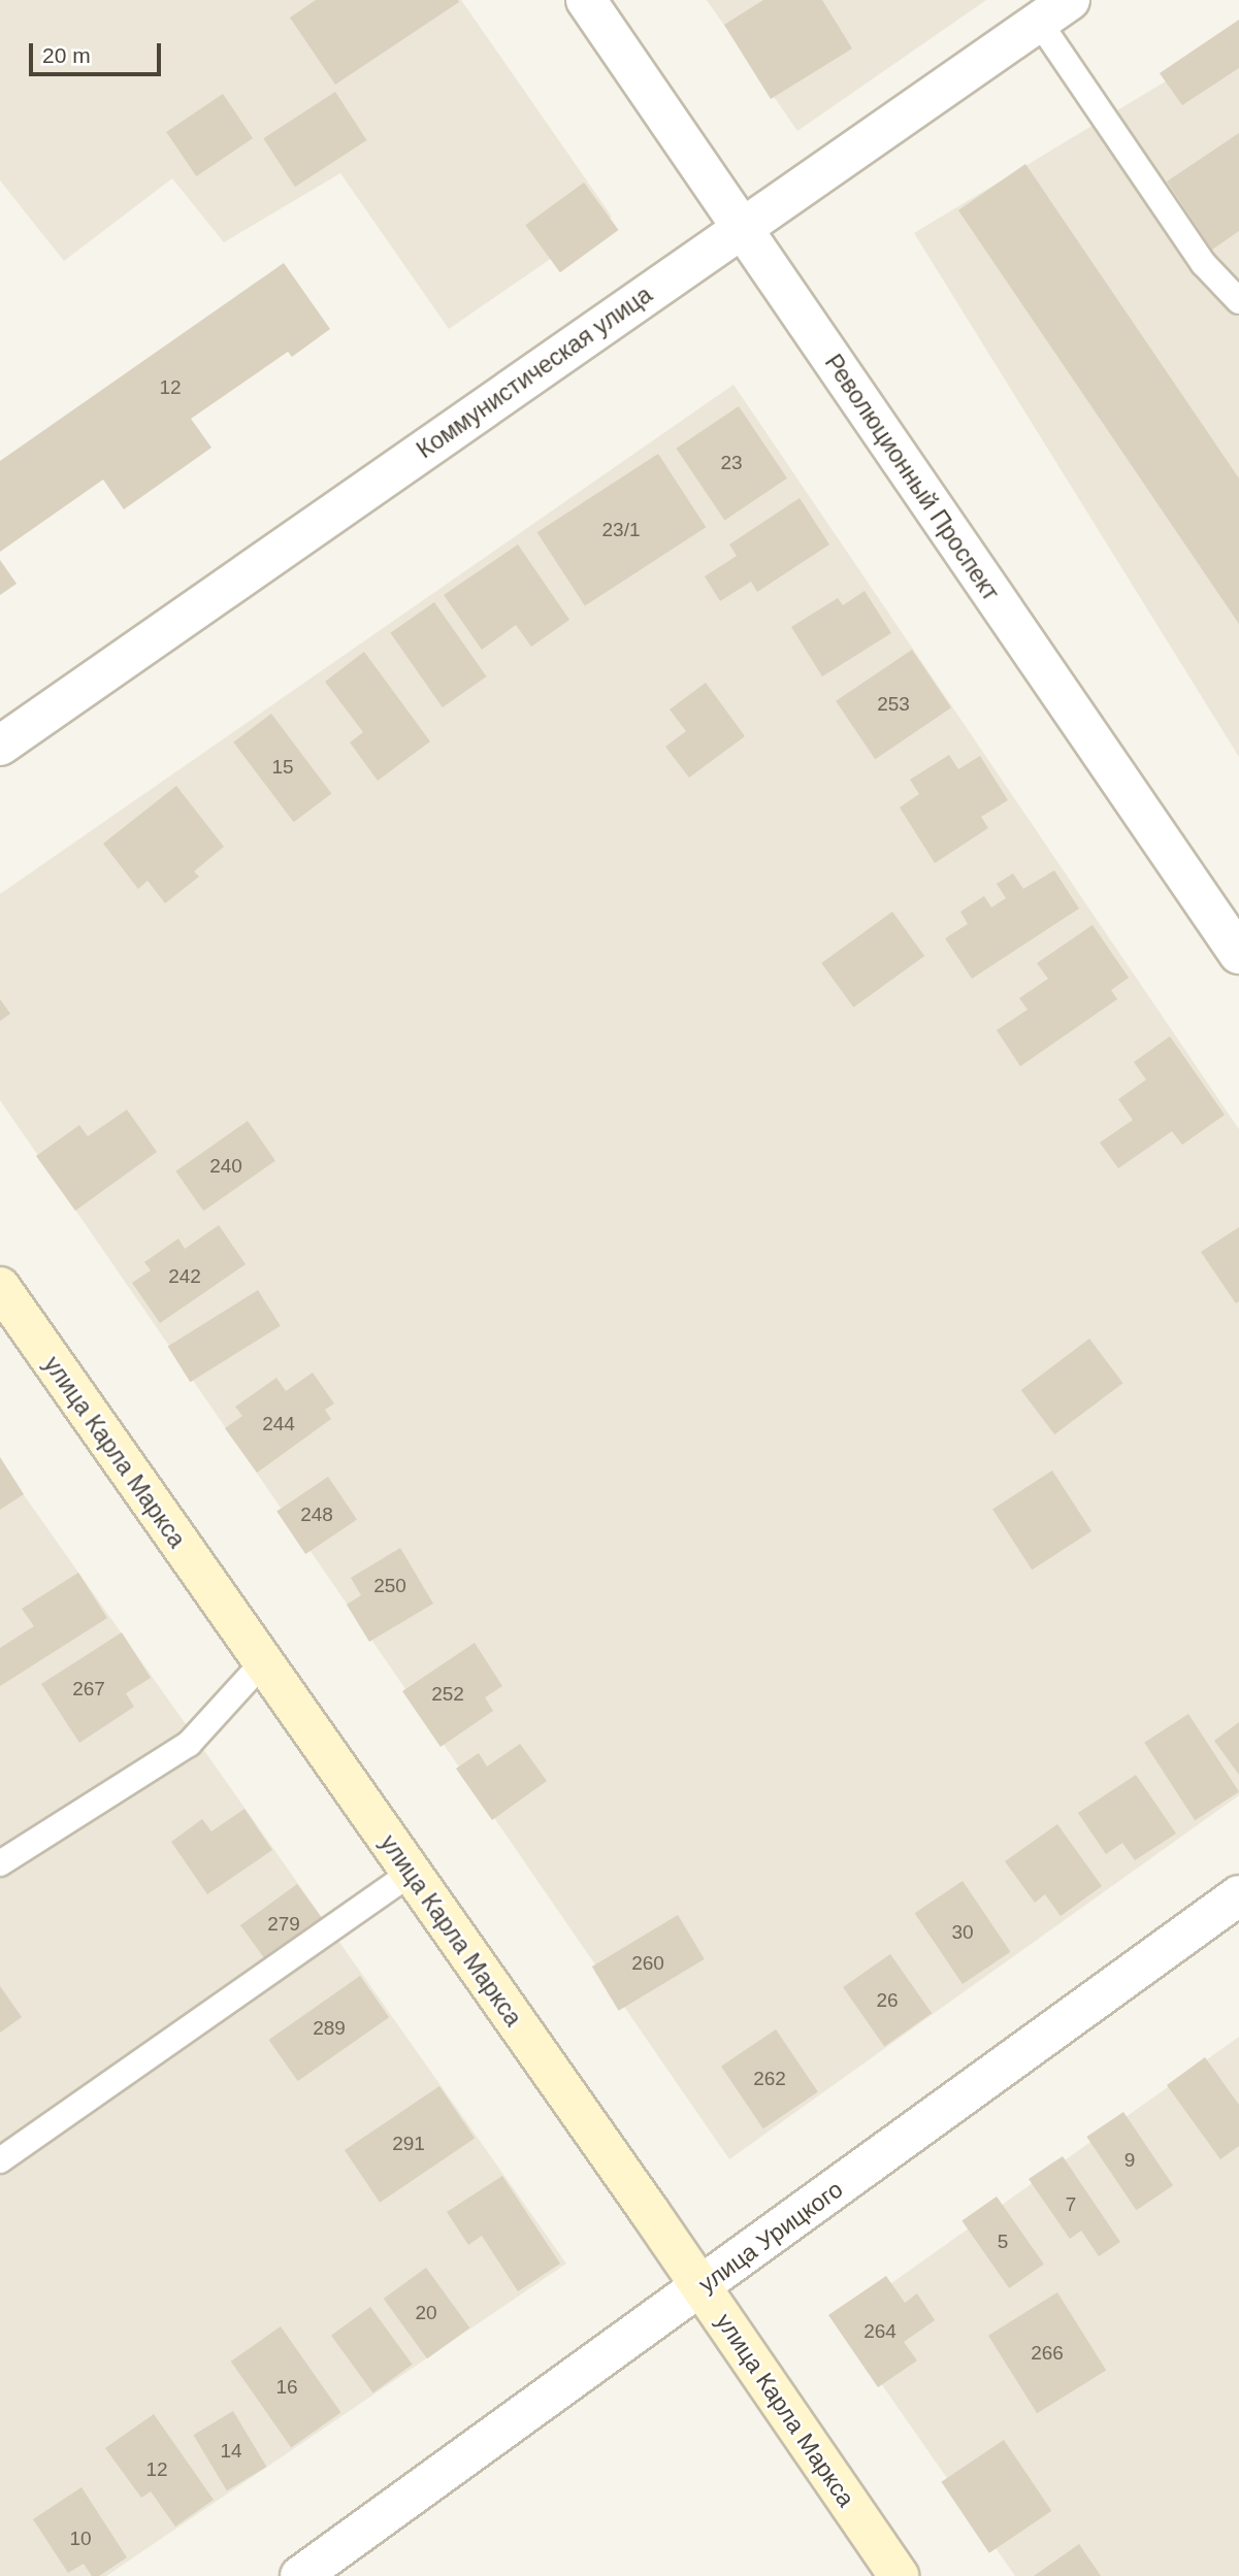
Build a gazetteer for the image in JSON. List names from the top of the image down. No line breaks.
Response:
{"streets":{"main road":["улица Карла Маркса"],"street":["Коммунистическая улица","Революционный Проспект","улица Урицкого"]},"crossings":[["Коммунистическая улица","Революционный Проспект"],["улица Карла Маркса","улица Урицкого"]],"house_numbers":["12","23","23/1","253","15","240","242","244","248","250","267","252","279","30","260","26","289","262","291","9","7","5","20","264","266","16","14","12","10"],"scale_bar":"20 m"}
